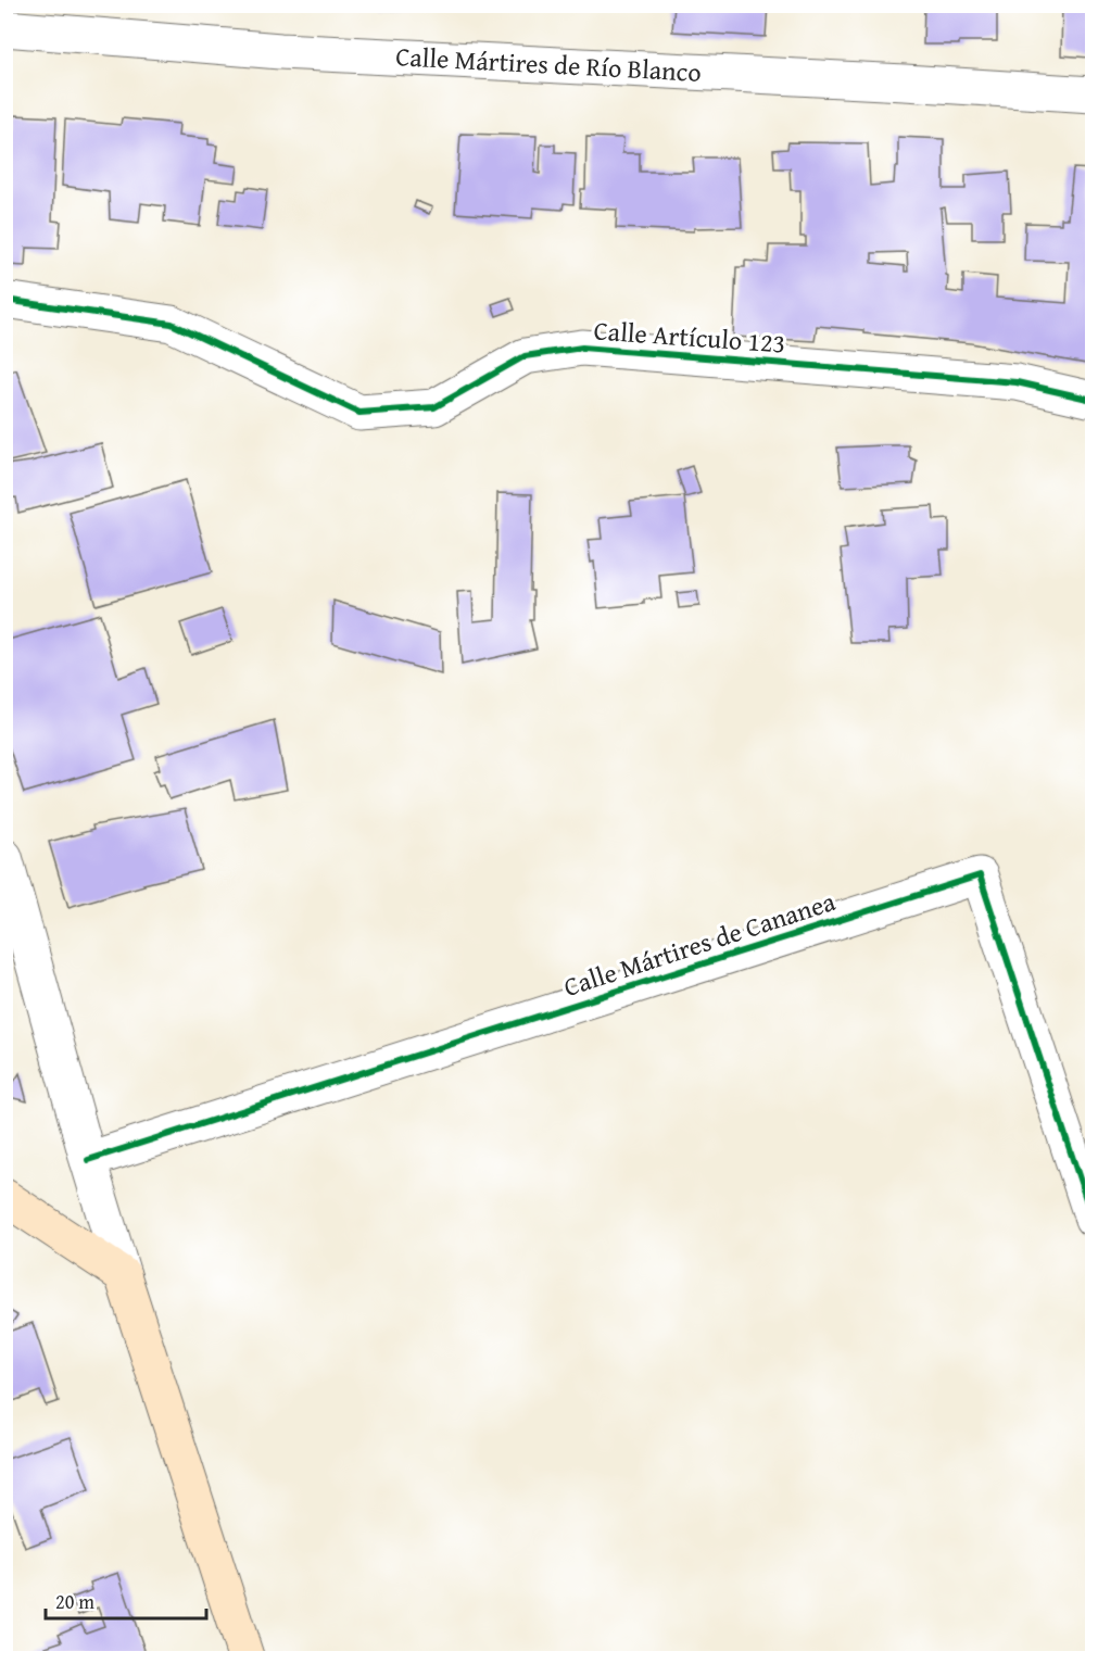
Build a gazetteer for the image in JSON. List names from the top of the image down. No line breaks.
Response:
{"streets":{"street":["Calle Mártires de Río Blanco","Calle Artículo 123","Calle Mártires de Cananea"]},"scale_bar":"20 m"}
